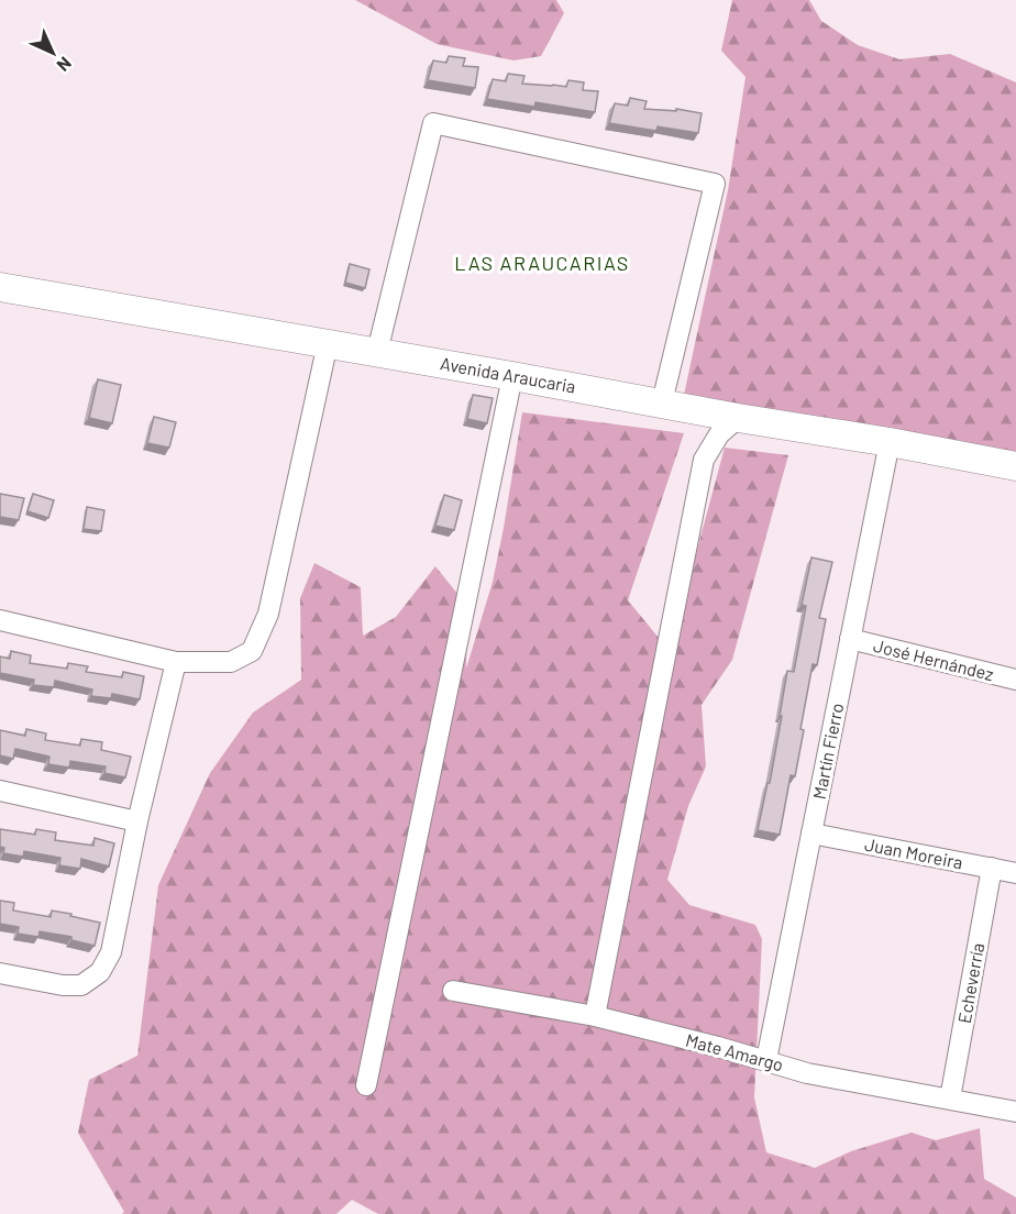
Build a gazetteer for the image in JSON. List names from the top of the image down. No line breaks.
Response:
{"streets":{"main road":["Avenida Araucaria"],"street":["José Hernández","Martín Fierro","Juan Moreira","Echeverría","Mate Amargo"]},"crossings":[["Avenida Araucaria","Martín Fierro"],["José Hernández","Martín Fierro"],["Martín Fierro","Juan Moreira"],["Martín Fierro","Mate Amargo"],["Juan Moreira","Echeverría"],["Echeverría","Mate Amargo"]],"districts":["LAS ARAUCARIAS"],"north":"bottom right"}
